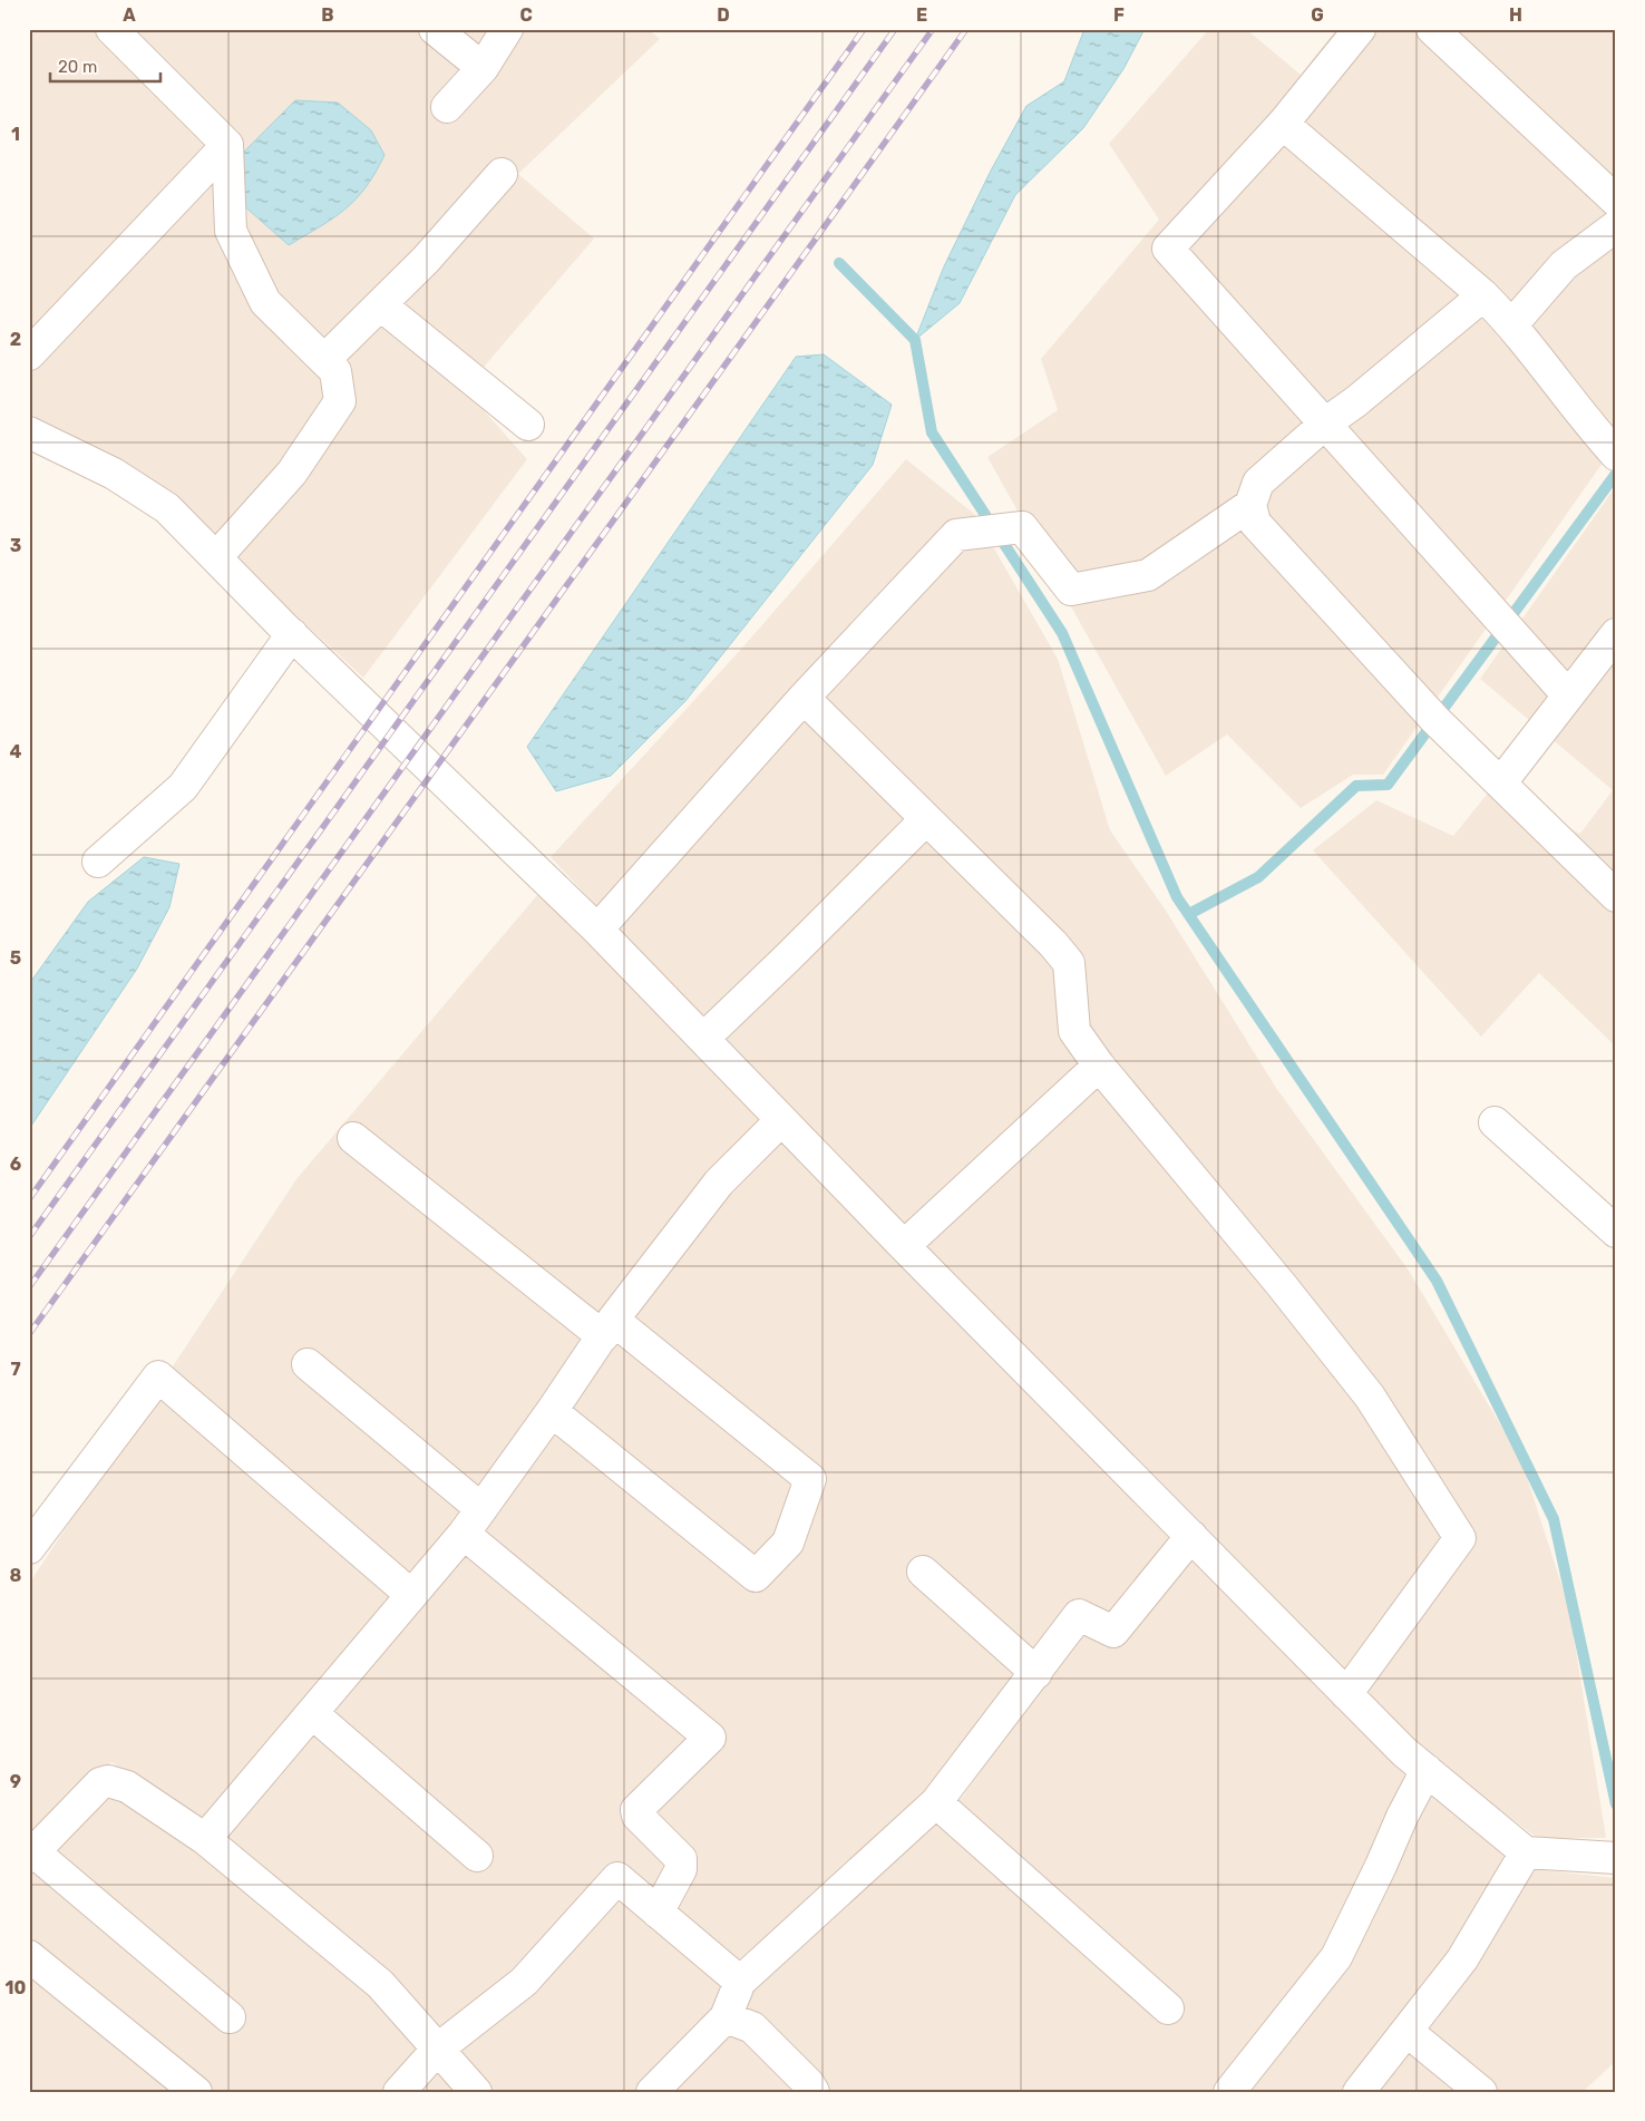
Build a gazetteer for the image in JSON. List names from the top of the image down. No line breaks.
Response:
{"scale_bar":"20 m","grid":{"columns":["A","B","C","D","E","F","G","H"],"rows":["1","2","3","4","5","6","7","8","9","10"]}}
